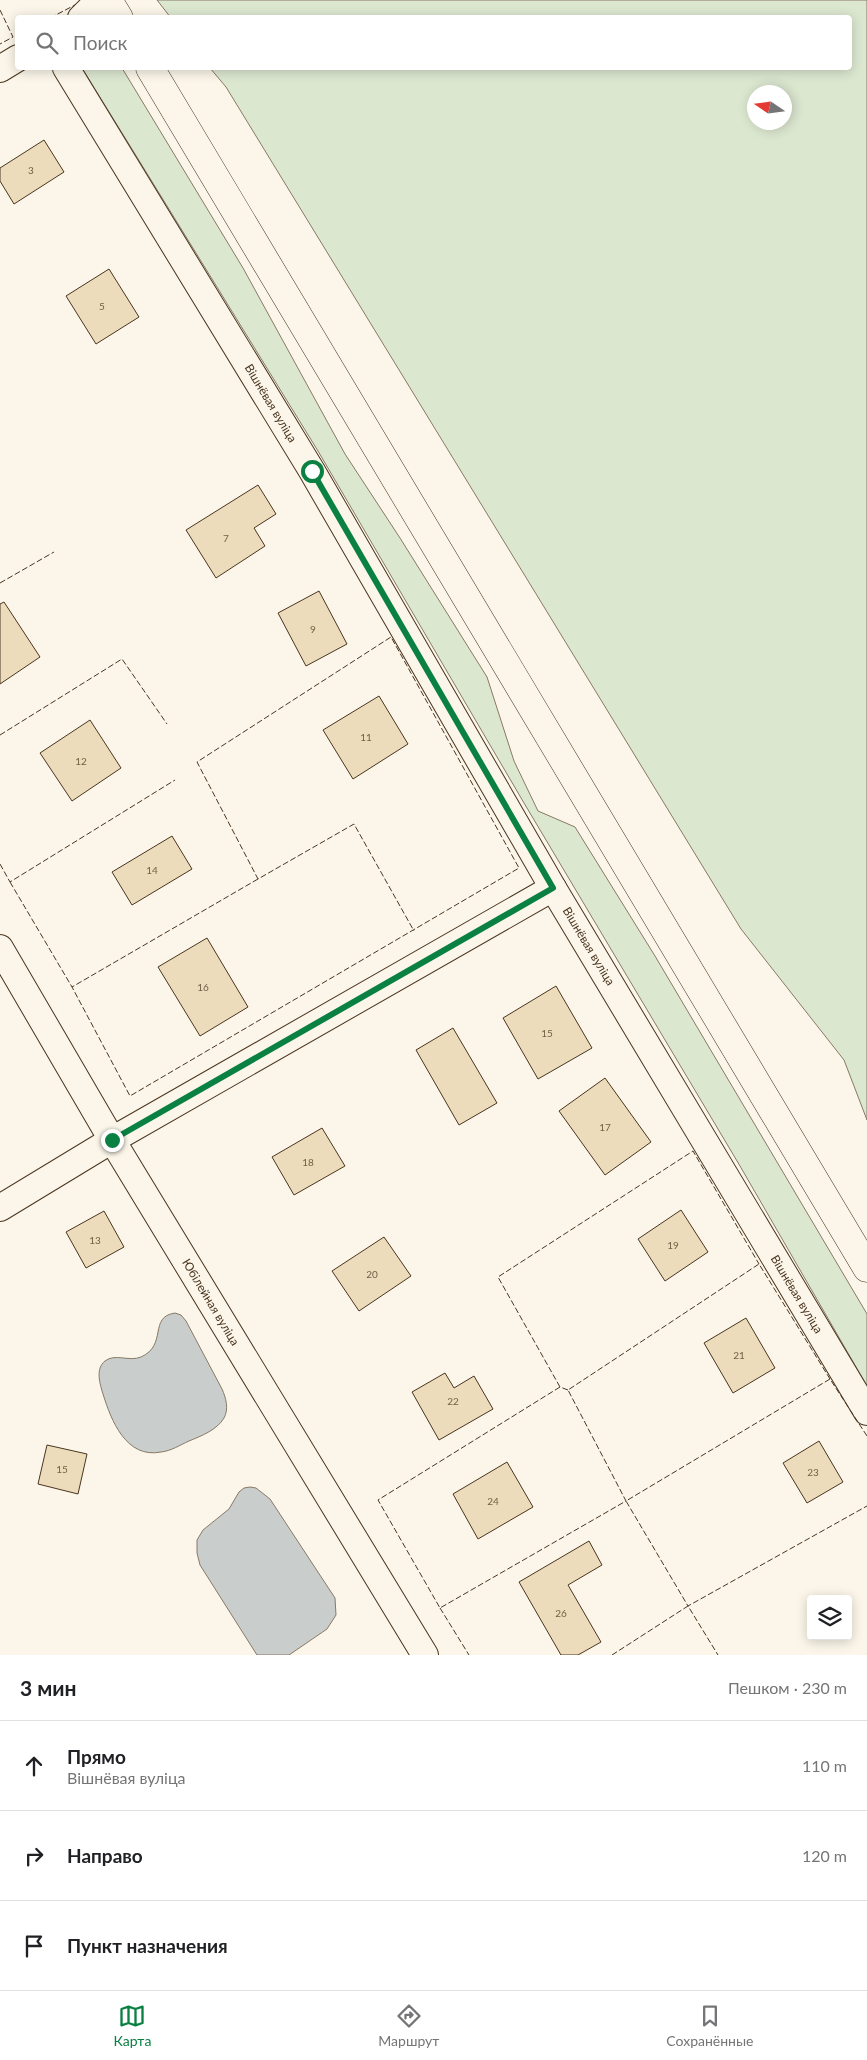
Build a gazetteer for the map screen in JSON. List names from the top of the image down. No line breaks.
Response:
{"streets":{"street":["Вішнёвая вуліца","Юбілейная вуліца"]},"house_numbers":["3","5","7","9","11","12","14","16","15","17","18","13","19","20","21","22","15","23","24","26"],"north":"left","page":{"search":"Поиск","heading":["3 мин","Пешком · 230 m"],"list":[["Прямо","Вішнёвая вуліца","110 m"],["Направо","120 m"],"Пункт назначения"],"nav":["Карта","Маршрут","Сохранённые"]}}
